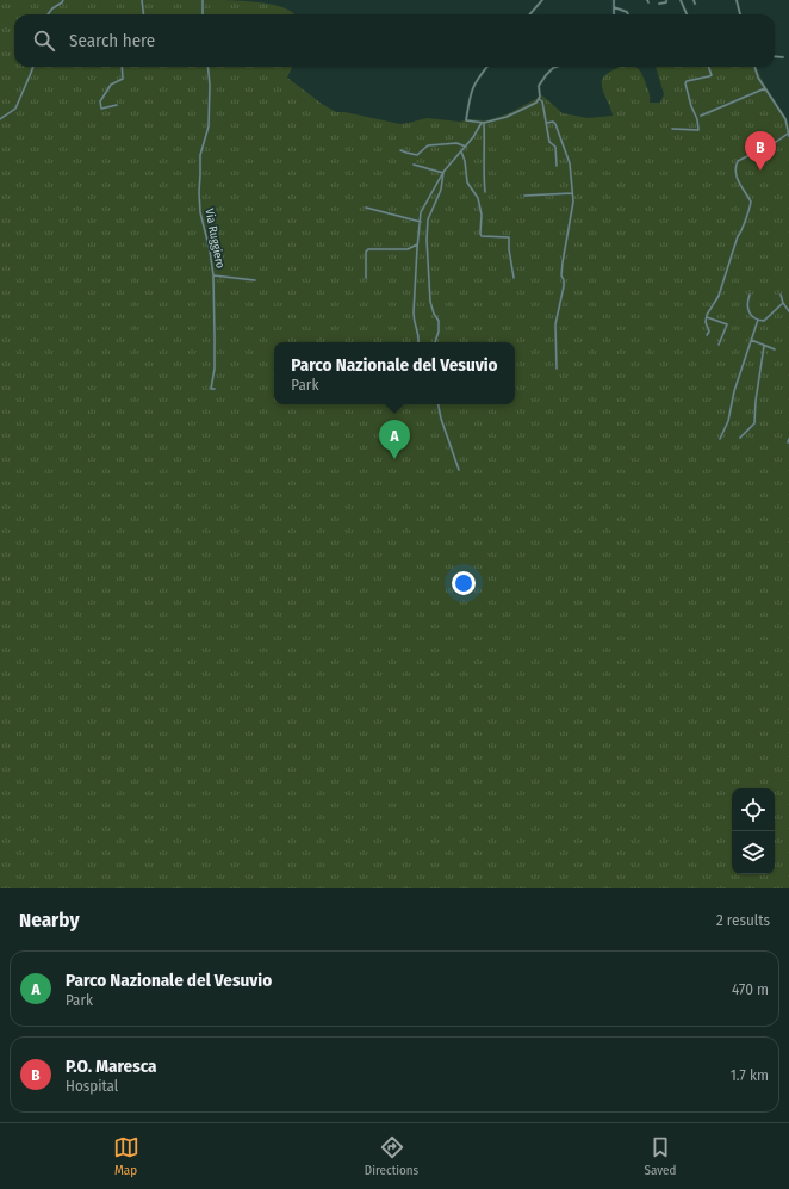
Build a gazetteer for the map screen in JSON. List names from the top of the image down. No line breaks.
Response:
{"streets":{"street":["Via Ruggiero"]},"page":{"search":"Search here","pins":["B","A"],"popup":["Parco Nazionale del Vesuvio","Park"],"heading":["Nearby","2 results"],"list":[{"mark":"A","name":"Parco Nazionale del Vesuvio","note":"Park","value":"470 m"},{"mark":"B","name":"P.O. Maresca","note":"Hospital","value":"1.7 km"}],"nav":["Map","Directions","Saved"]}}
